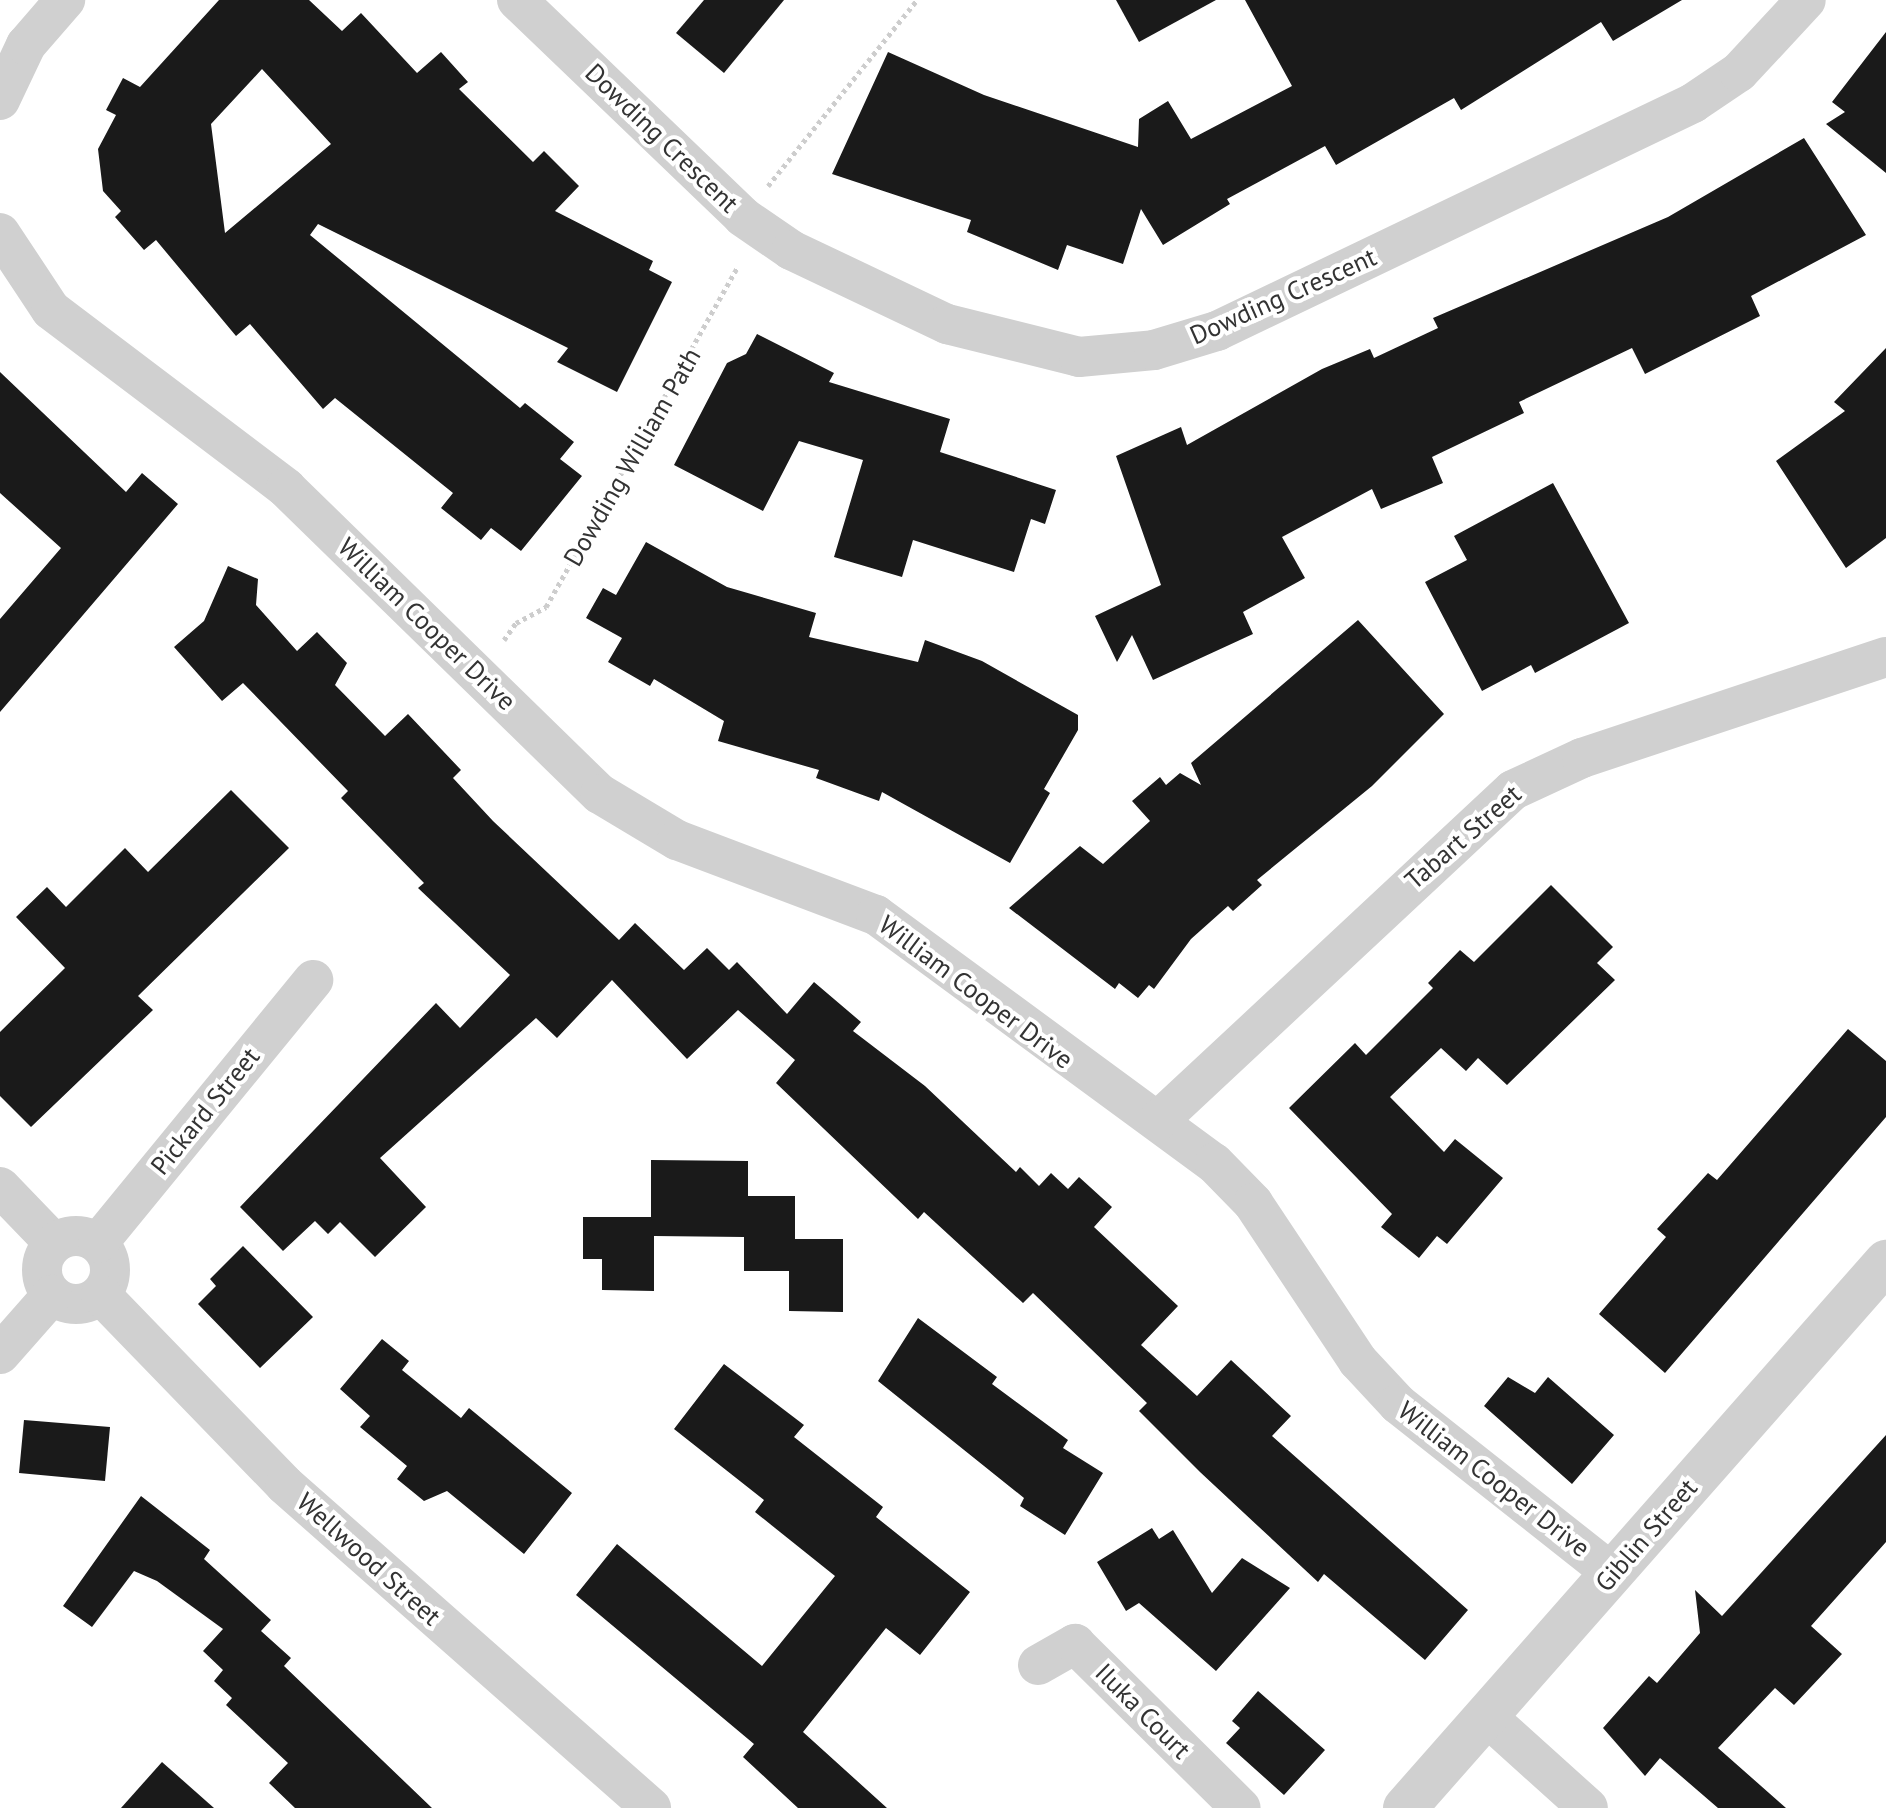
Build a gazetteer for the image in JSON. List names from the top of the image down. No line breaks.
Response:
{"streets":{"street":["Dowding Crescent","William Cooper Drive","Tabart Street","Pickard Street","Giblin Street","Wellwood Street","Iluka Court"],"path":["Dowding William Path"]},"crossings":[["Dowding Crescent","Dowding William Path"],["Dowding William Path","William Cooper Drive"],["William Cooper Drive","Tabart Street"],["William Cooper Drive","Giblin Street"],["Pickard Street","Wellwood Street"]]}
